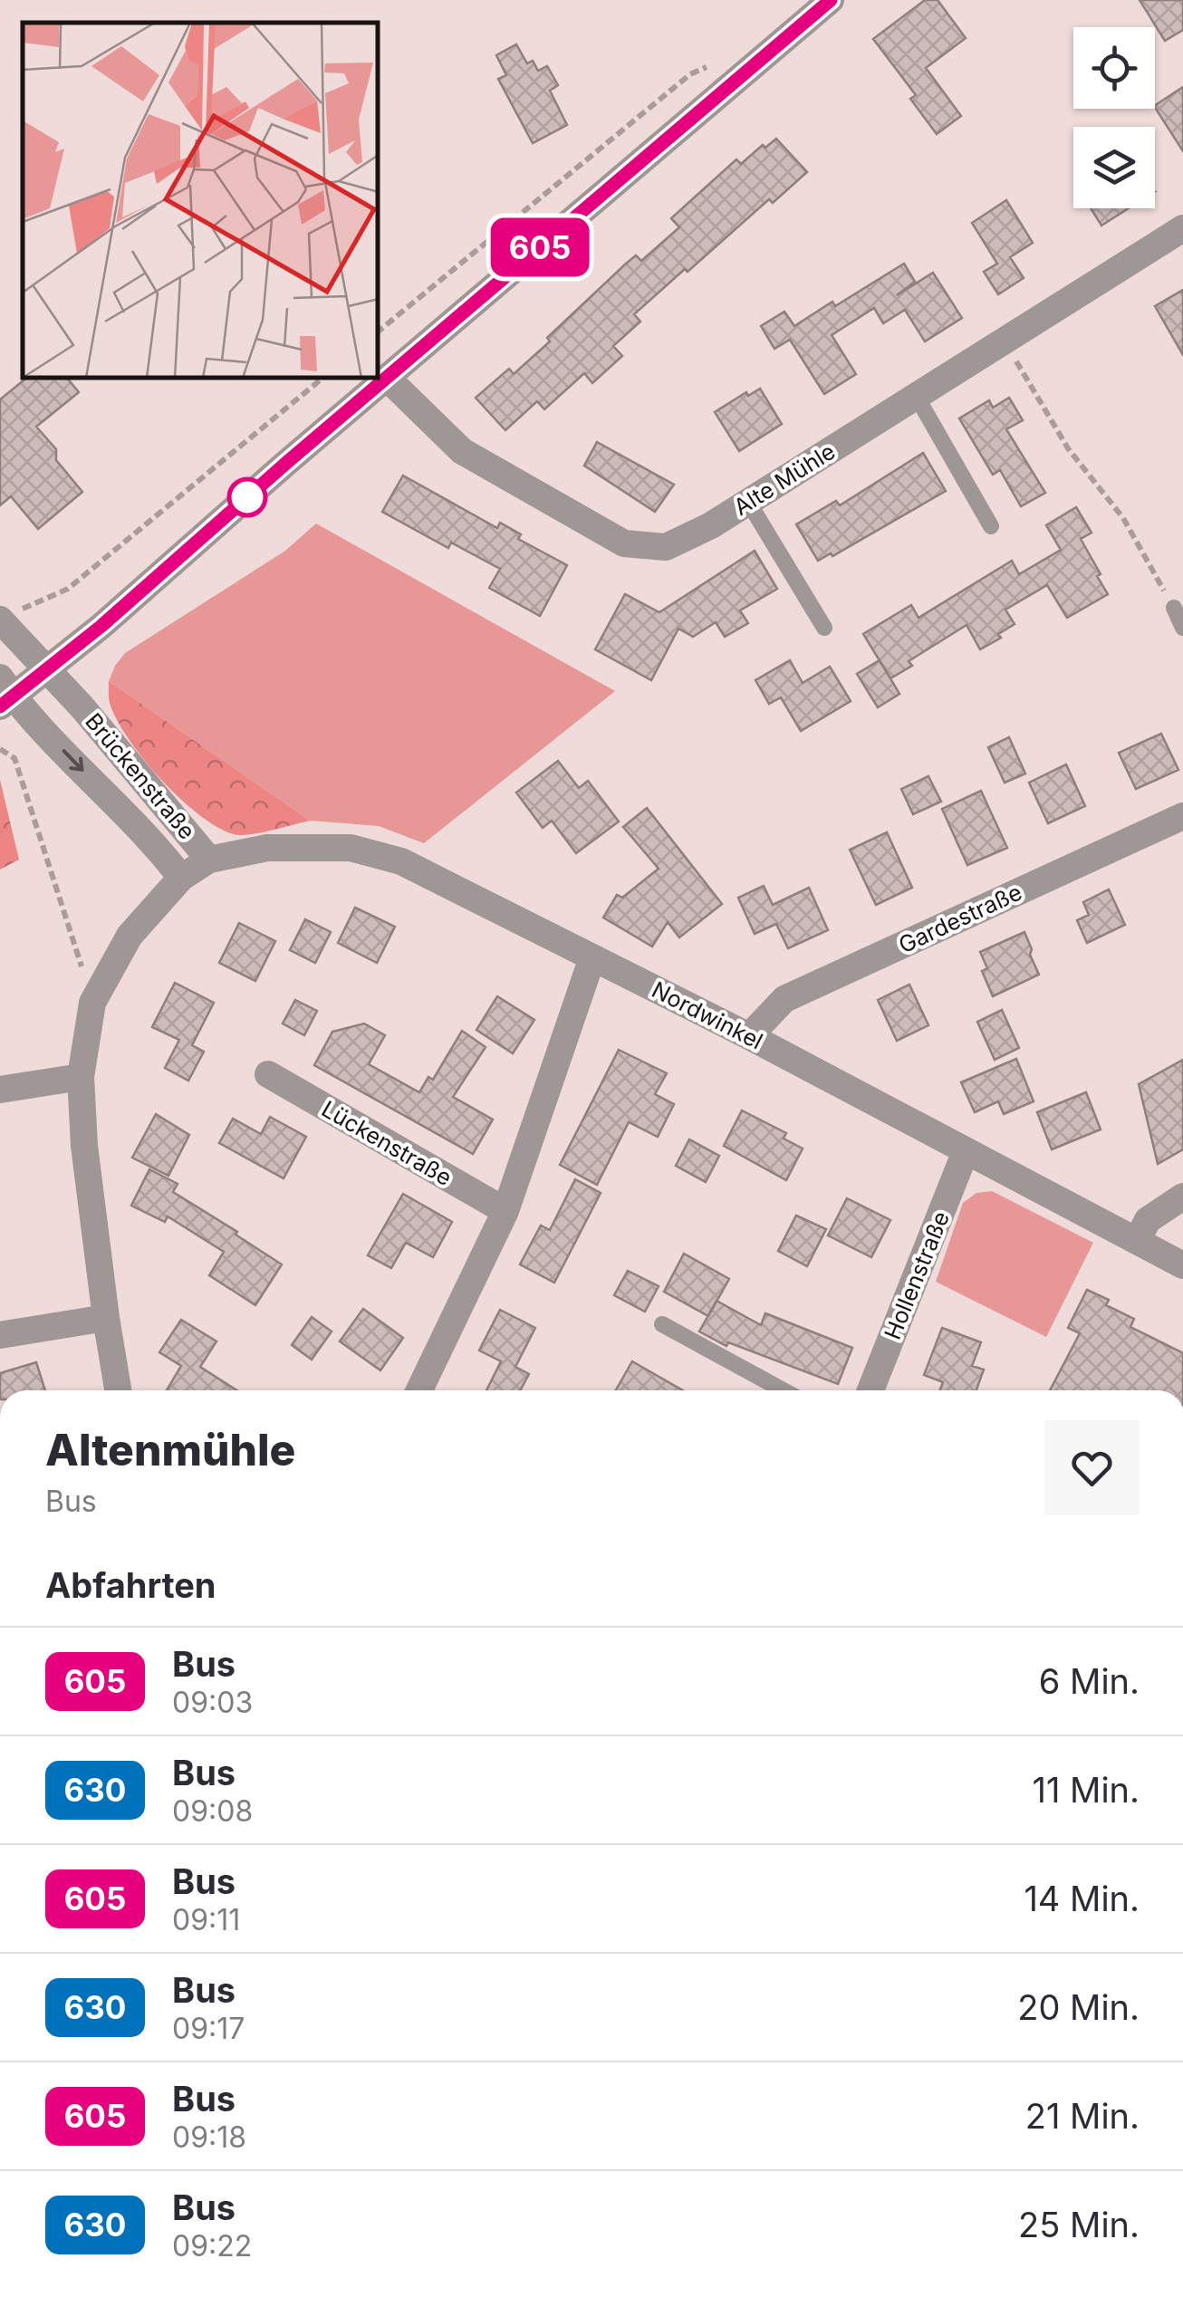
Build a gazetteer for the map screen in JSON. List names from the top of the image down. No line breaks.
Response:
{"streets":{"street":["Alte Mühle","Brückenstraße","Gardestraße","Nordwinkel","Lückenstraße","Hollenstraße"]},"crossings":[["Brückenstraße","Nordwinkel"],["Gardestraße","Nordwinkel"],["Nordwinkel","Hollenstraße"]],"lines":["bus line 605"],"page":{"on_map":"605","heading":[["Altenmühle","Bus"],"Abfahrten"],"list":[{"mark":"605","name":"Bus","note":"09:03","value":"6 Min."},{"mark":"630","name":"Bus","note":"09:08","value":"11 Min."},{"mark":"605","name":"Bus","note":"09:11","value":"14 Min."},{"mark":"630","name":"Bus","note":"09:17","value":"20 Min."},{"mark":"605","name":"Bus","note":"09:18","value":"21 Min."},{"mark":"630","name":"Bus","note":"09:22","value":"25 Min."}]}}
